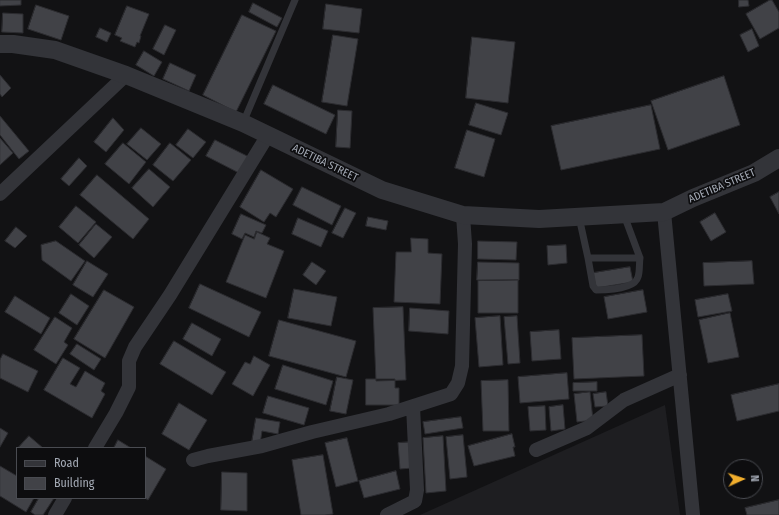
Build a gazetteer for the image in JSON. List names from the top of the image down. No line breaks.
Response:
{"streets":{"street":["ADETIBA STREET"]},"legend":["Road","Building"],"north":"right"}
